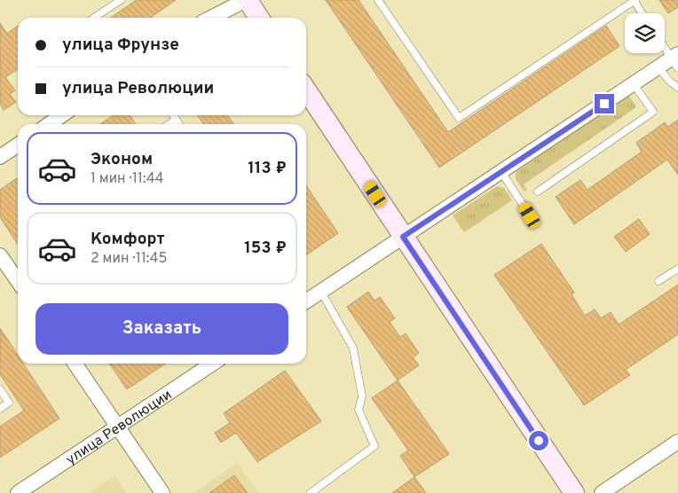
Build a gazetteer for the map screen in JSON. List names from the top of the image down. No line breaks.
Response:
{"streets":{"street":["улица Революции"]},"page":{"banner":["улица Фрунзе","улица Революции"],"list":[{"name":"Эконом","note":"1 мин · 11:44","value":"113 ₽"},{"name":"Комфорт","note":"2 мин · 11:45","value":"153 ₽"}],"buttons":"Заказать"}}
